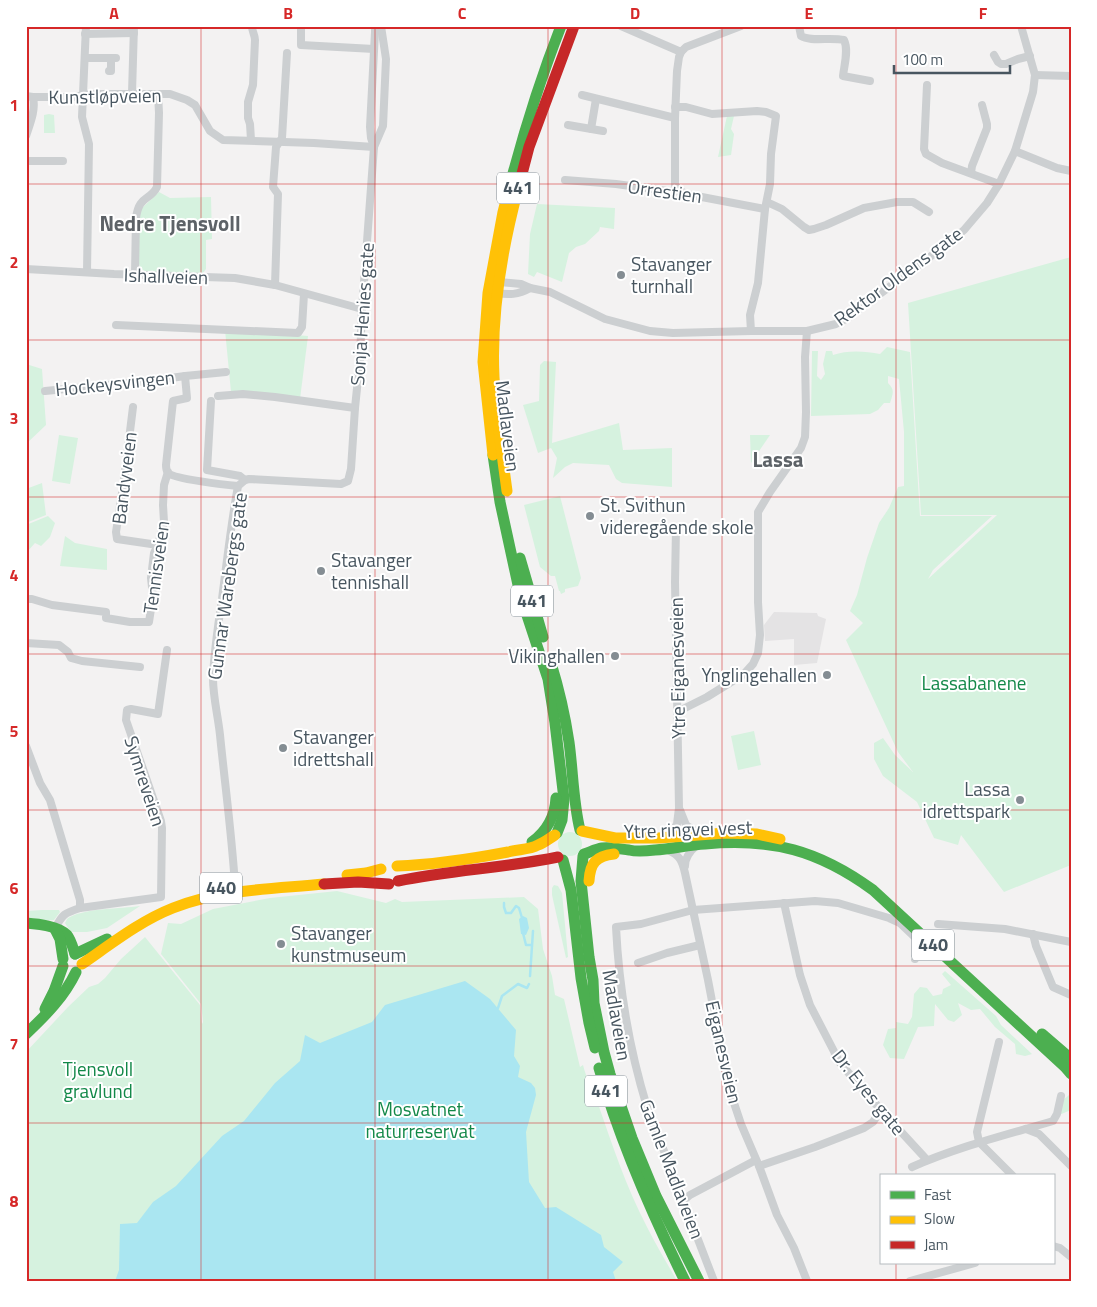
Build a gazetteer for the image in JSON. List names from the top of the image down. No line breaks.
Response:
{"streets":{"main road":["441","Madlaveien","Ytre ringvei vest","440"],"street":["Kunstløpveien","Orrestien","Ishallveien","Rektor Oldens gate","Sonja Henies gate","Hockeysvingen","Bandyveien","Tennisveien","Gunnar Warebergs gate","Ytre Eiganesveien","Symreveien","Eiganesveien","Dr. Eyes gate","Gamle Madlaveien"]},"crossings":[["Kunstløpveien","Sonja Henies gate"],["441","Madlaveien"],["441","Ytre ringvei vest"],["441","440"],["Ishallveien","Sonja Henies gate"],["Rektor Oldens gate","Madlaveien"],["Sonja Henies gate","Gunnar Warebergs gate"],["Hockeysvingen","Tennisveien"],["Madlaveien","Ytre ringvei vest"],["Madlaveien","440"],["Bandyveien","Tennisveien"],["Gunnar Warebergs gate","440"],["Ytre Eiganesveien","Ytre ringvei vest"],["Ytre Eiganesveien","Eiganesveien"],["Ytre ringvei vest","440"],["Ytre ringvei vest","Eiganesveien"],["Eiganesveien","Gamle Madlaveien"]],"districts":["Nedre Tjensvoll","Lassa"],"parks":["Lassabanene","Tjensvoll gravlund","Mosvatnet naturreservat"],"places":["Stavanger turnhall","St. Svithun videregående skole","Stavanger tennishall","Vikinghallen","Ynglingehallen","Stavanger idrettshall","Lassa idrettspark","Stavanger kunstmuseum"],"legend":["Fast","Slow","Jam"],"scale_bar":"100 m","grid":{"columns":["A","B","C","D","E","F"],"rows":["1","2","3","4","5","6","7","8"]}}
